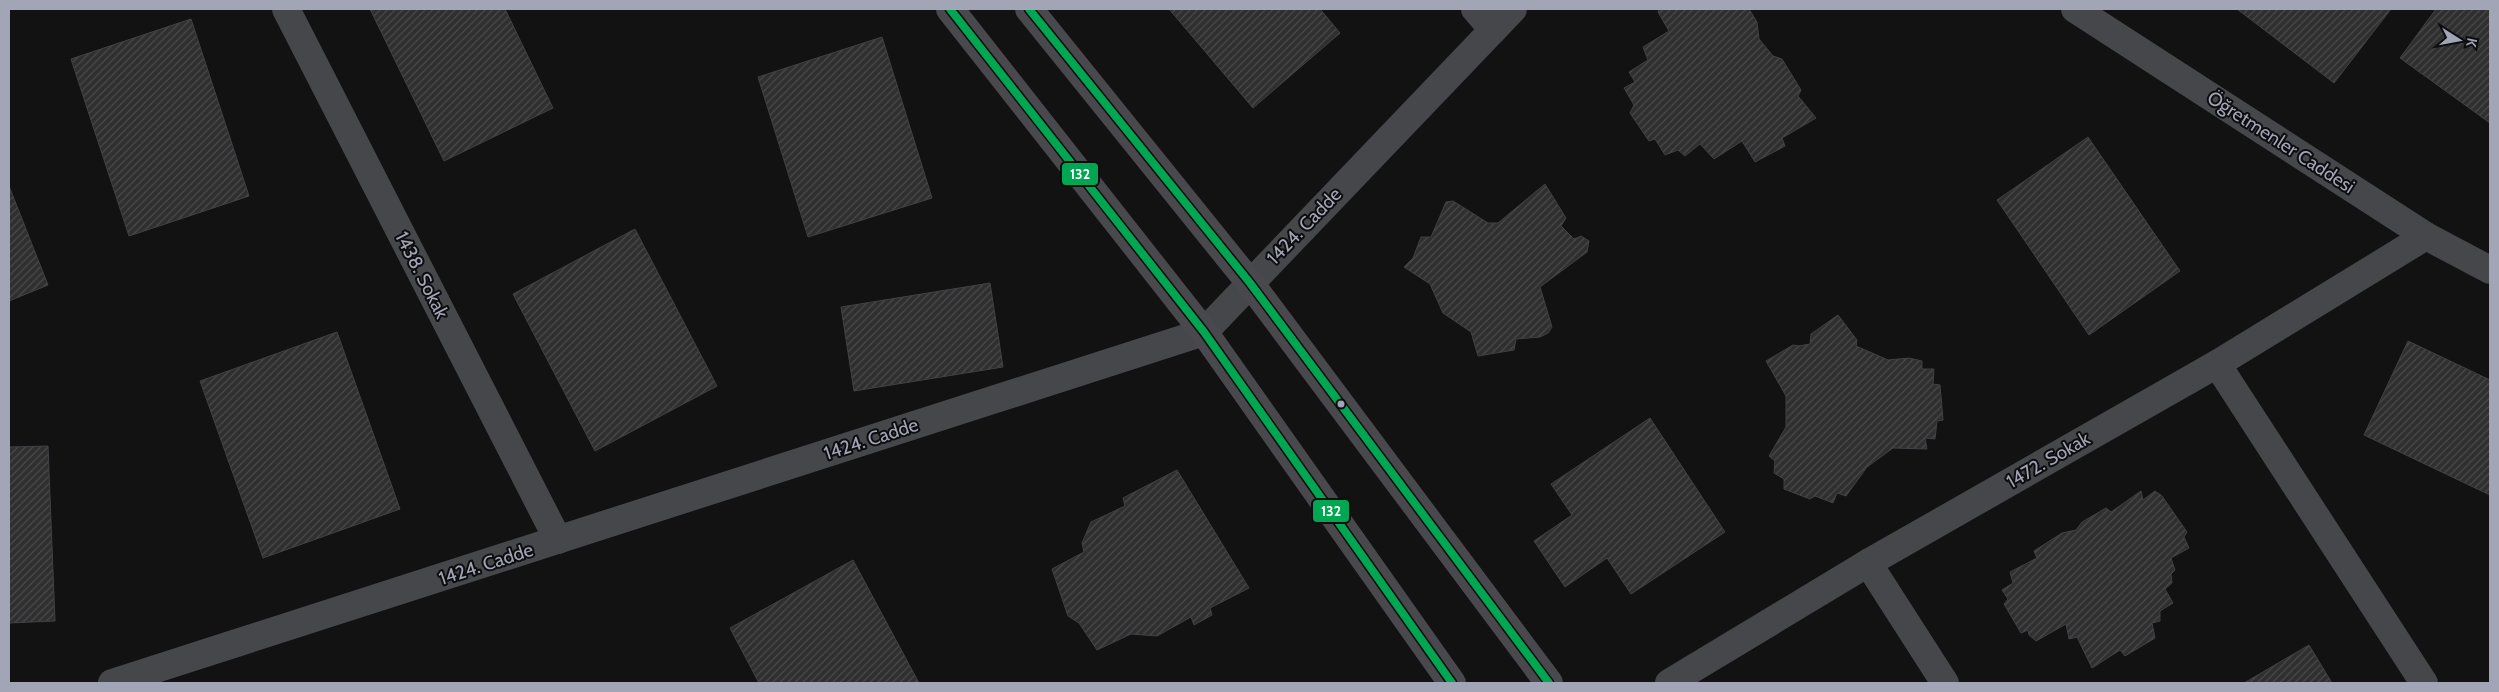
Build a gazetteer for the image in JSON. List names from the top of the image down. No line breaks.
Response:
{"streets":{"street":["Öğretmenler Caddesi","1424. Cadde","1438. Sokak","1472. Sokak"]},"crossings":[["Öğretmenler Caddesi","1472. Sokak"],["1424. Cadde","1438. Sokak"]],"lines":["transit line 132"],"north":"right"}
